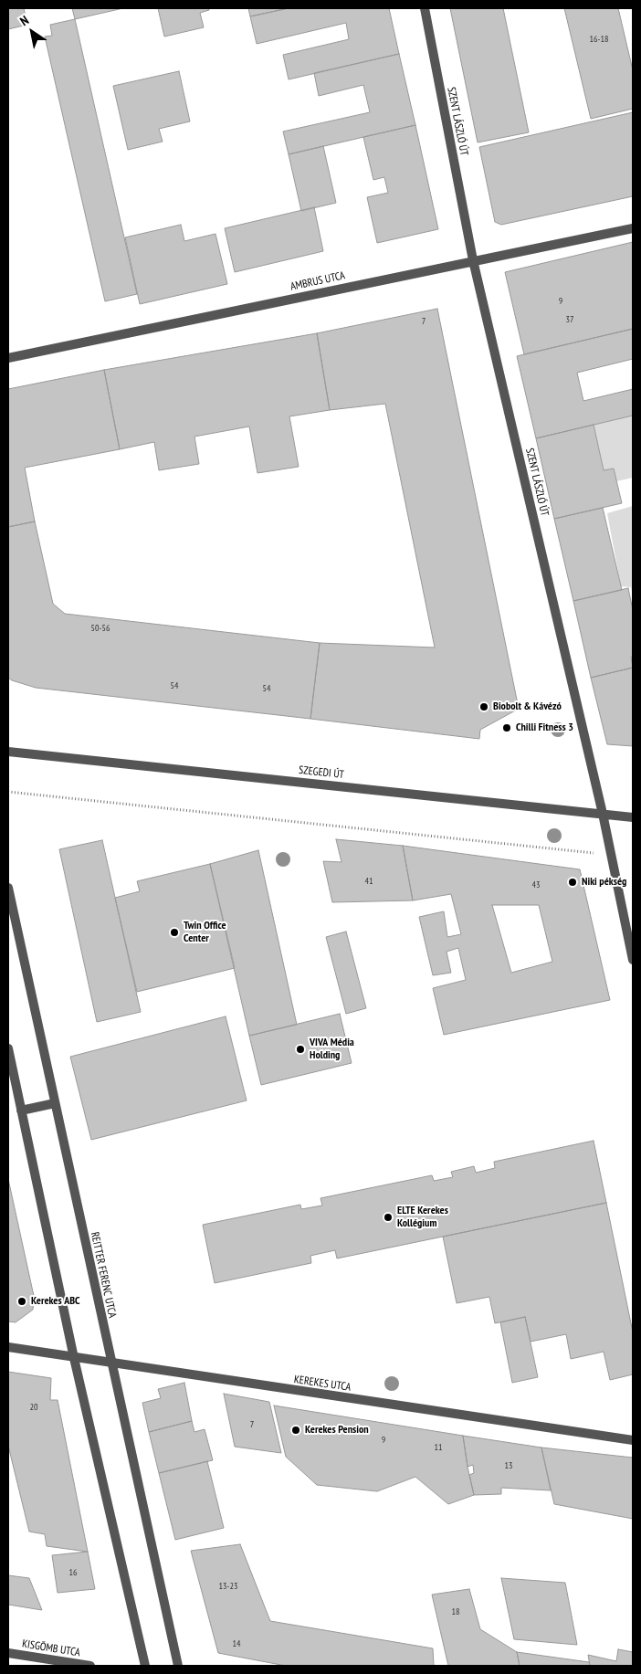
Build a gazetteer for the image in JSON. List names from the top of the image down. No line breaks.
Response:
{"streets":{"street":["SZENT LÁSZLÓ ÚT","AMBRUS UTCA","SZEGEDI ÚT","REITTER FERENC UTCA","KEREKES UTCA","KISGÖMB UTCA"]},"crossings":[["SZENT LÁSZLÓ ÚT","AMBRUS UTCA"],["SZENT LÁSZLÓ ÚT","SZEGEDI ÚT"],["REITTER FERENC UTCA","KEREKES UTCA"]],"places":["Biobolt & Kávézó","Chilli Fitness 3","Niki pékség","Twin Office Center","VIVA Média Holding","ELTE Kerekes Kollégium","Kerekes ABC","Kerekes Pension"],"house_numbers":["16-18","9","37","7","50-56","54","54","41","43","20","7","9","11","13","16","13-23","18","14"],"north":"top left"}
